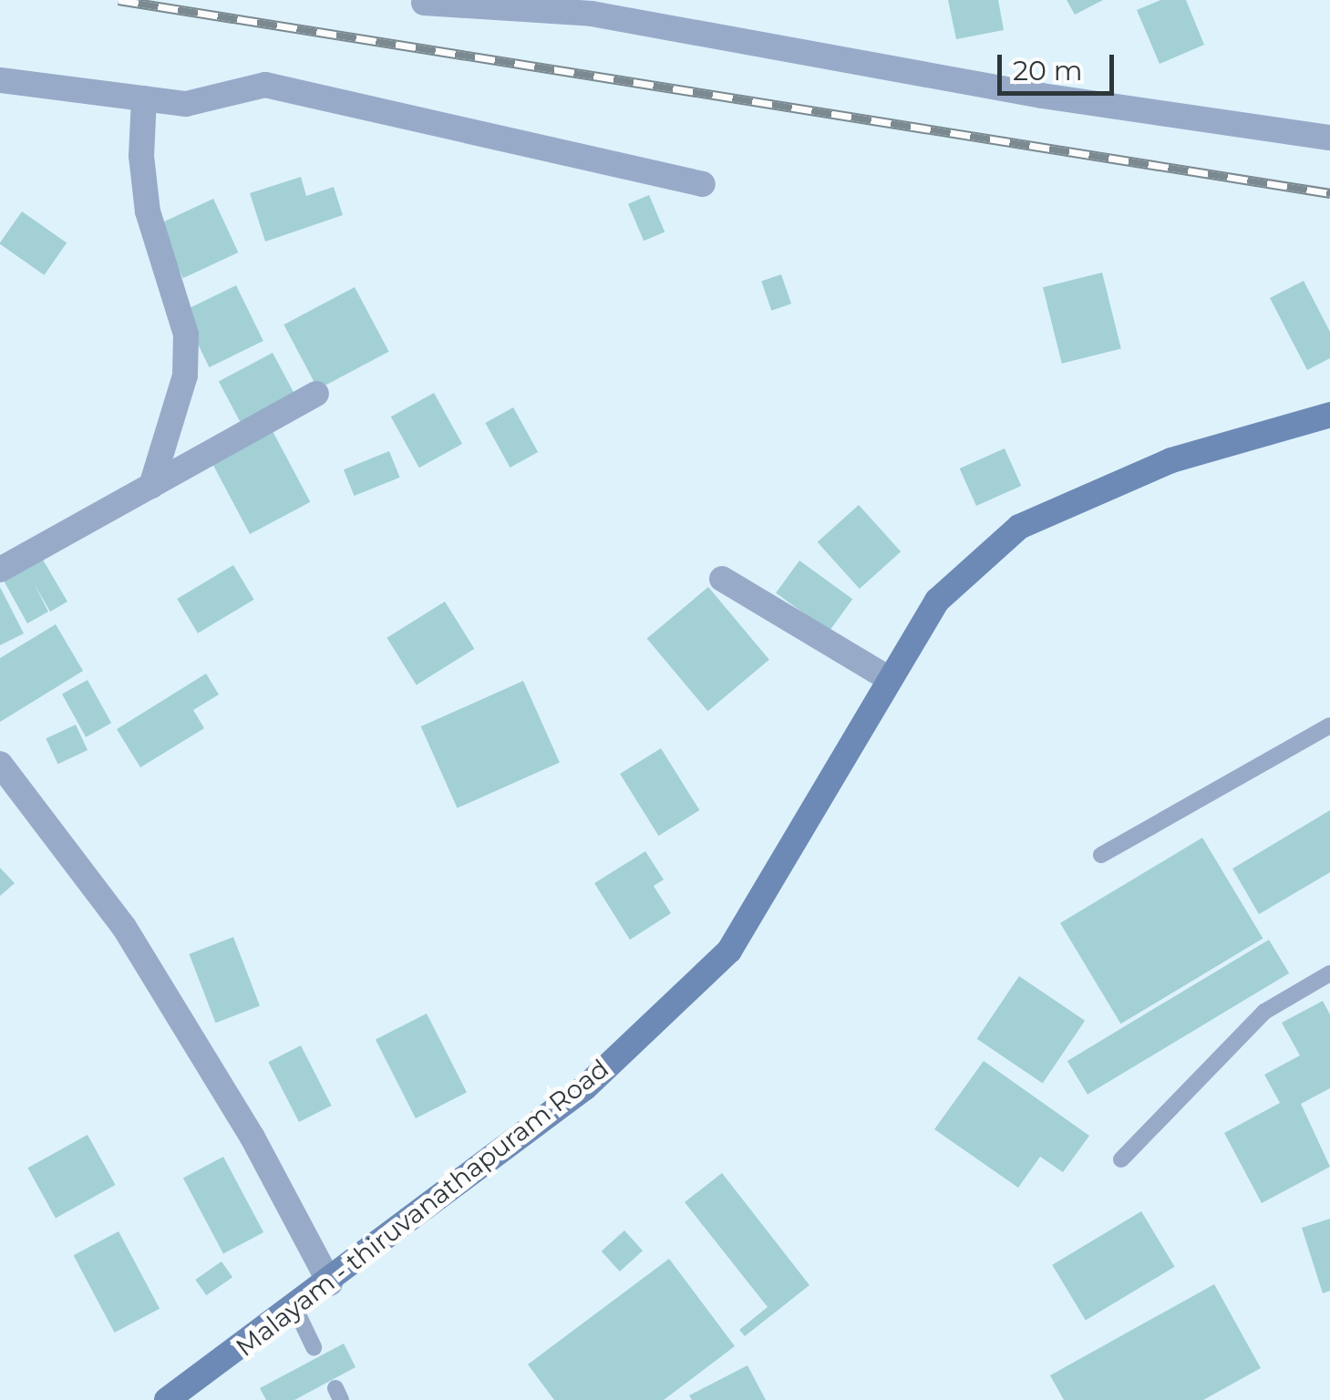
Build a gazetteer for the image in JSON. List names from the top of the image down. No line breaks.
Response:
{"streets":{"main road":["Malayam - thiruvanathapuram Road"]},"scale_bar":"20 m"}
